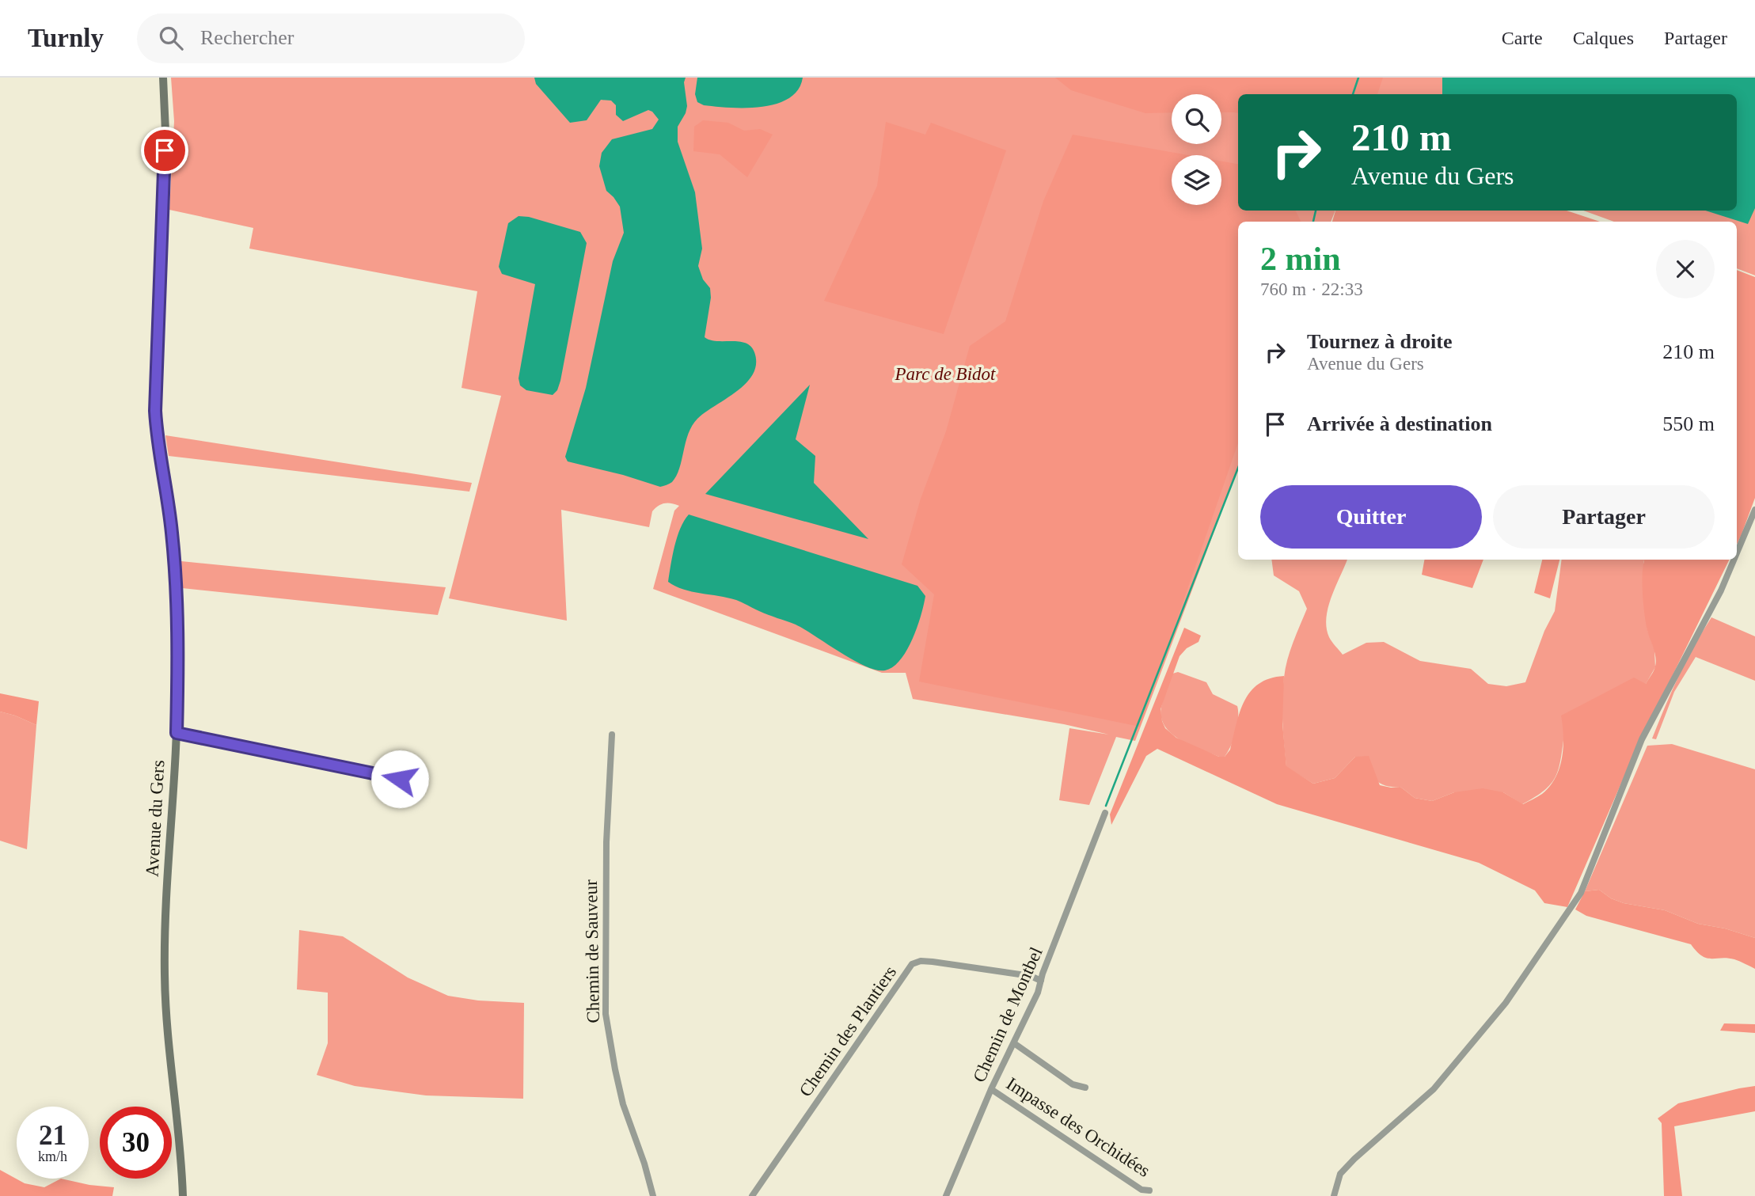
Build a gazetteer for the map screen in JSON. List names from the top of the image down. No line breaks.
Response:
{"streets":{"main road":["Avenue du Gers"],"street":["Chemin de Sauveur","Chemin de Montbel","Chemin des Plantiers","Impasse des Orchidées"]},"crossings":[["Chemin de Montbel","Chemin des Plantiers"],["Chemin de Montbel","Impasse des Orchidées"]],"parks":["Parc de Bidot"],"page":{"header":"Turnly","search":"Rechercher","nav":["Carte","Calques","Partager"],"turn":["210 m","Avenue du Gers"],"heading":["2 min","760 m · 22:33"],"list":[{"name":"Tournez à droite","note":"Avenue du Gers","value":"210 m"},{"name":"Arrivée à destination","value":"550 m"}],"buttons":["Quitter","Partager"],"speed":"21 km/h","limit":"30"}}
